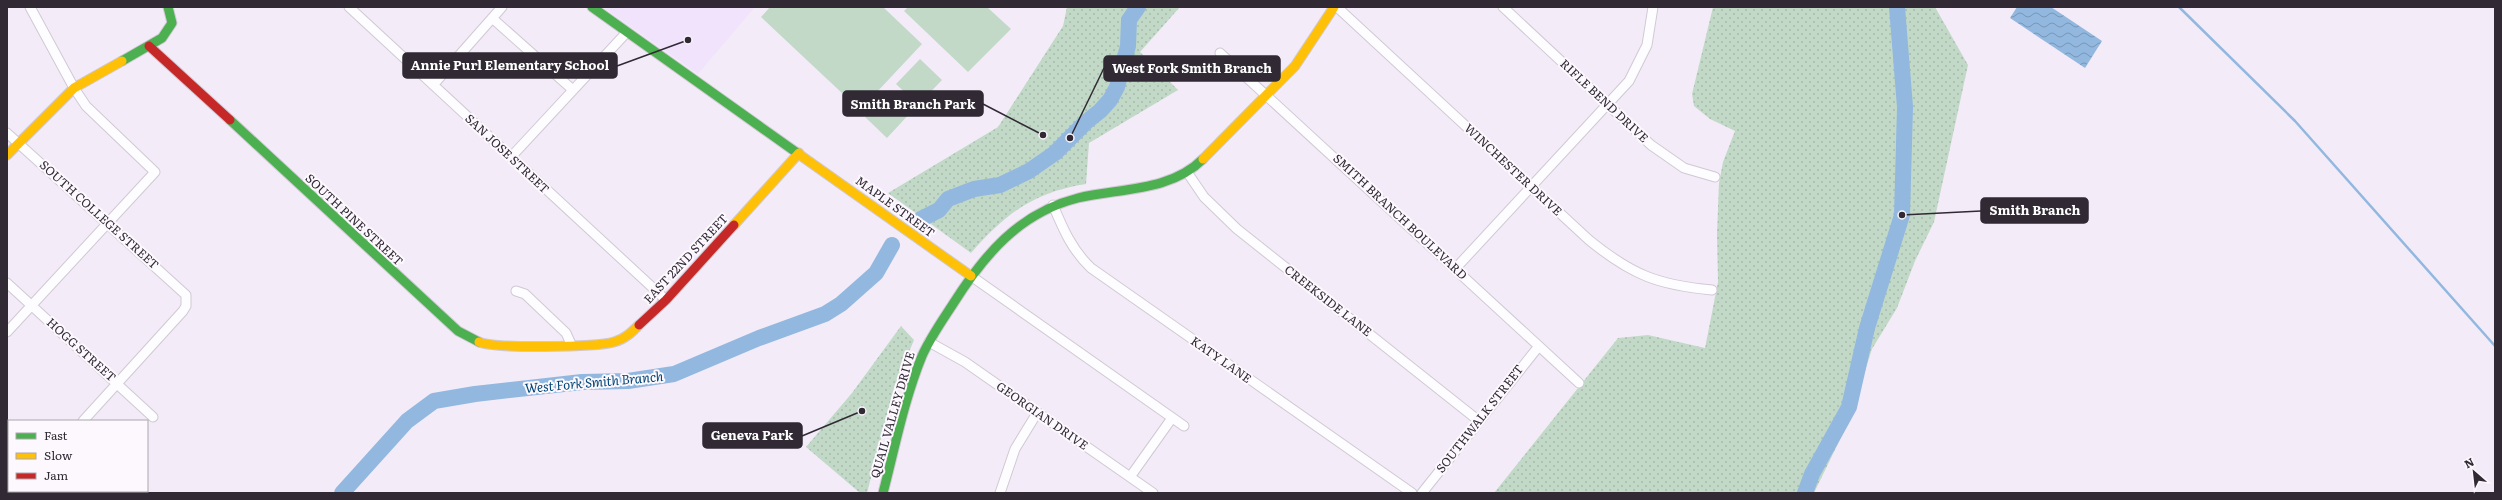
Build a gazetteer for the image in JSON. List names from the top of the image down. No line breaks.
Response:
{"streets":{"street":["RIFLE BEND DRIVE","SAN JOSE STREET","WINCHESTER DRIVE","MAPLE STREET","SOUTH COLLEGE STREET","SMITH BRANCH BOULEVARD","SOUTH PINE STREET","EAST 22ND STREET","CREEKSIDE LANE","HOGG STREET","KATY LANE","QUAIL VALLEY DRIVE","GEORGIAN DRIVE","SOUTHWALK STREET"]},"crossings":[["SAN JOSE STREET","EAST 22ND STREET"],["MAPLE STREET","EAST 22ND STREET"],["MAPLE STREET","QUAIL VALLEY DRIVE"],["SOUTH COLLEGE STREET","HOGG STREET"],["SMITH BRANCH BOULEVARD","QUAIL VALLEY DRIVE"],["SMITH BRANCH BOULEVARD","SOUTHWALK STREET"],["SOUTH PINE STREET","EAST 22ND STREET"],["CREEKSIDE LANE","QUAIL VALLEY DRIVE"],["CREEKSIDE LANE","SOUTHWALK STREET"],["KATY LANE","QUAIL VALLEY DRIVE"],["QUAIL VALLEY DRIVE","GEORGIAN DRIVE"]],"water":["West Fork Smith Branch"],"places":["Annie Purl Elementary School","Smith Branch Park","West Fork Smith Branch","Smith Branch","Geneva Park"],"legend":["Fast","Slow","Jam"],"north":"top left"}
